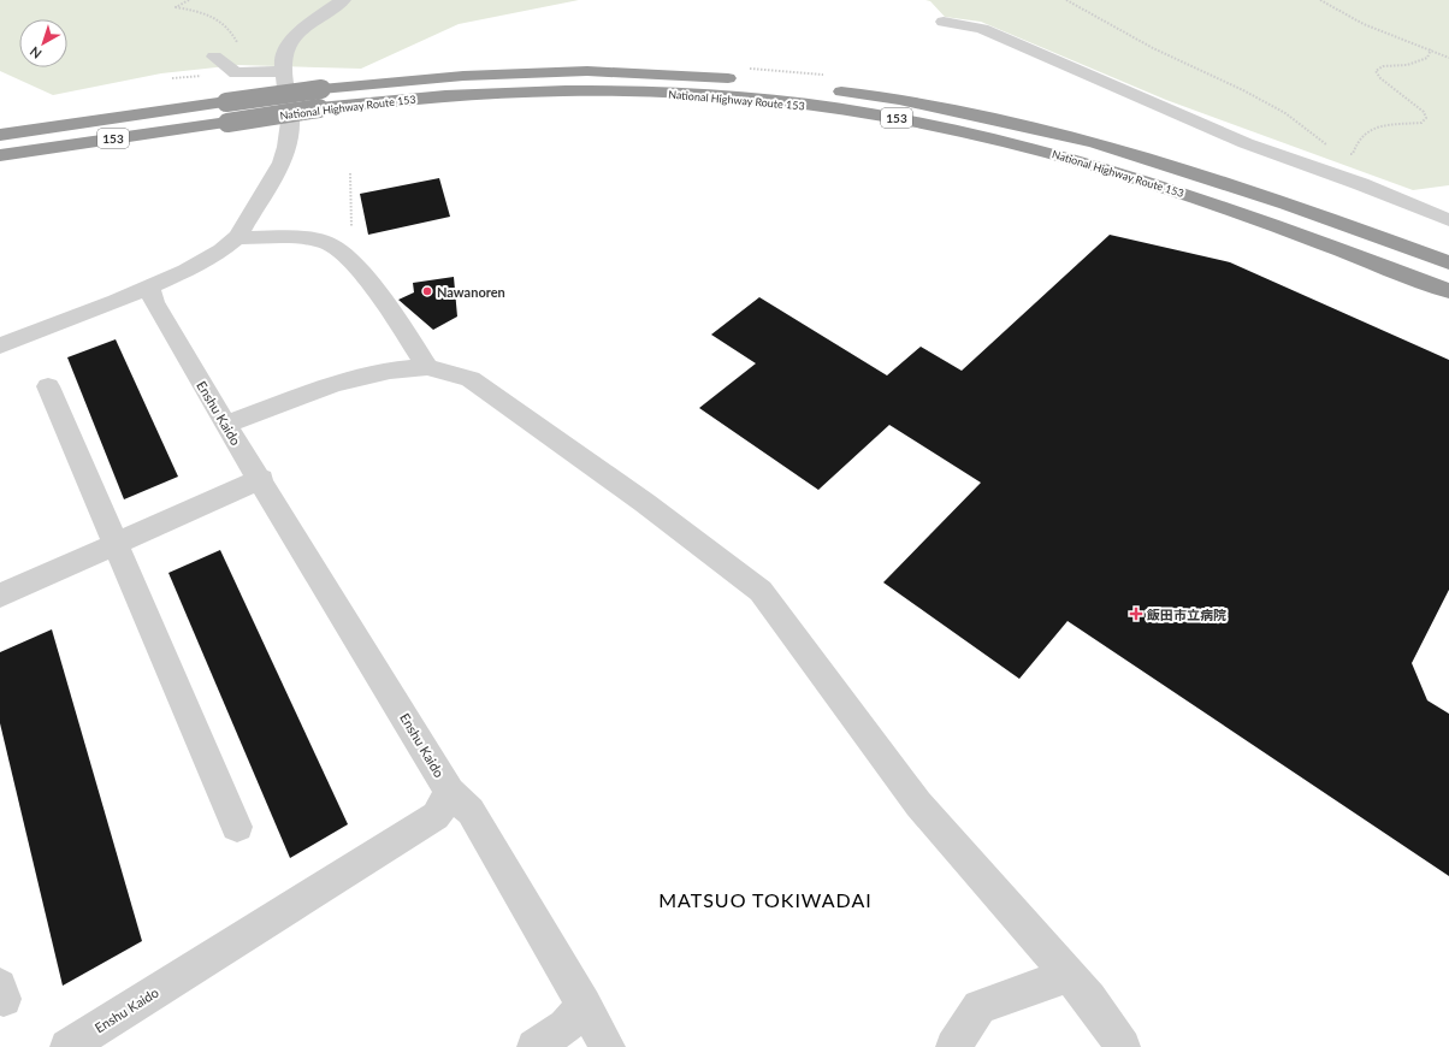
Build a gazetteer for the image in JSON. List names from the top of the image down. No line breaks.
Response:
{"streets":{"highway":["National Highway Route 153","153"],"street":["Enshu Kaido"]},"districts":["MATSUO TOKIWADAI"],"places":{"other":["Nawanoren"],"health":["飯田市立病院"]},"north":"bottom left"}
